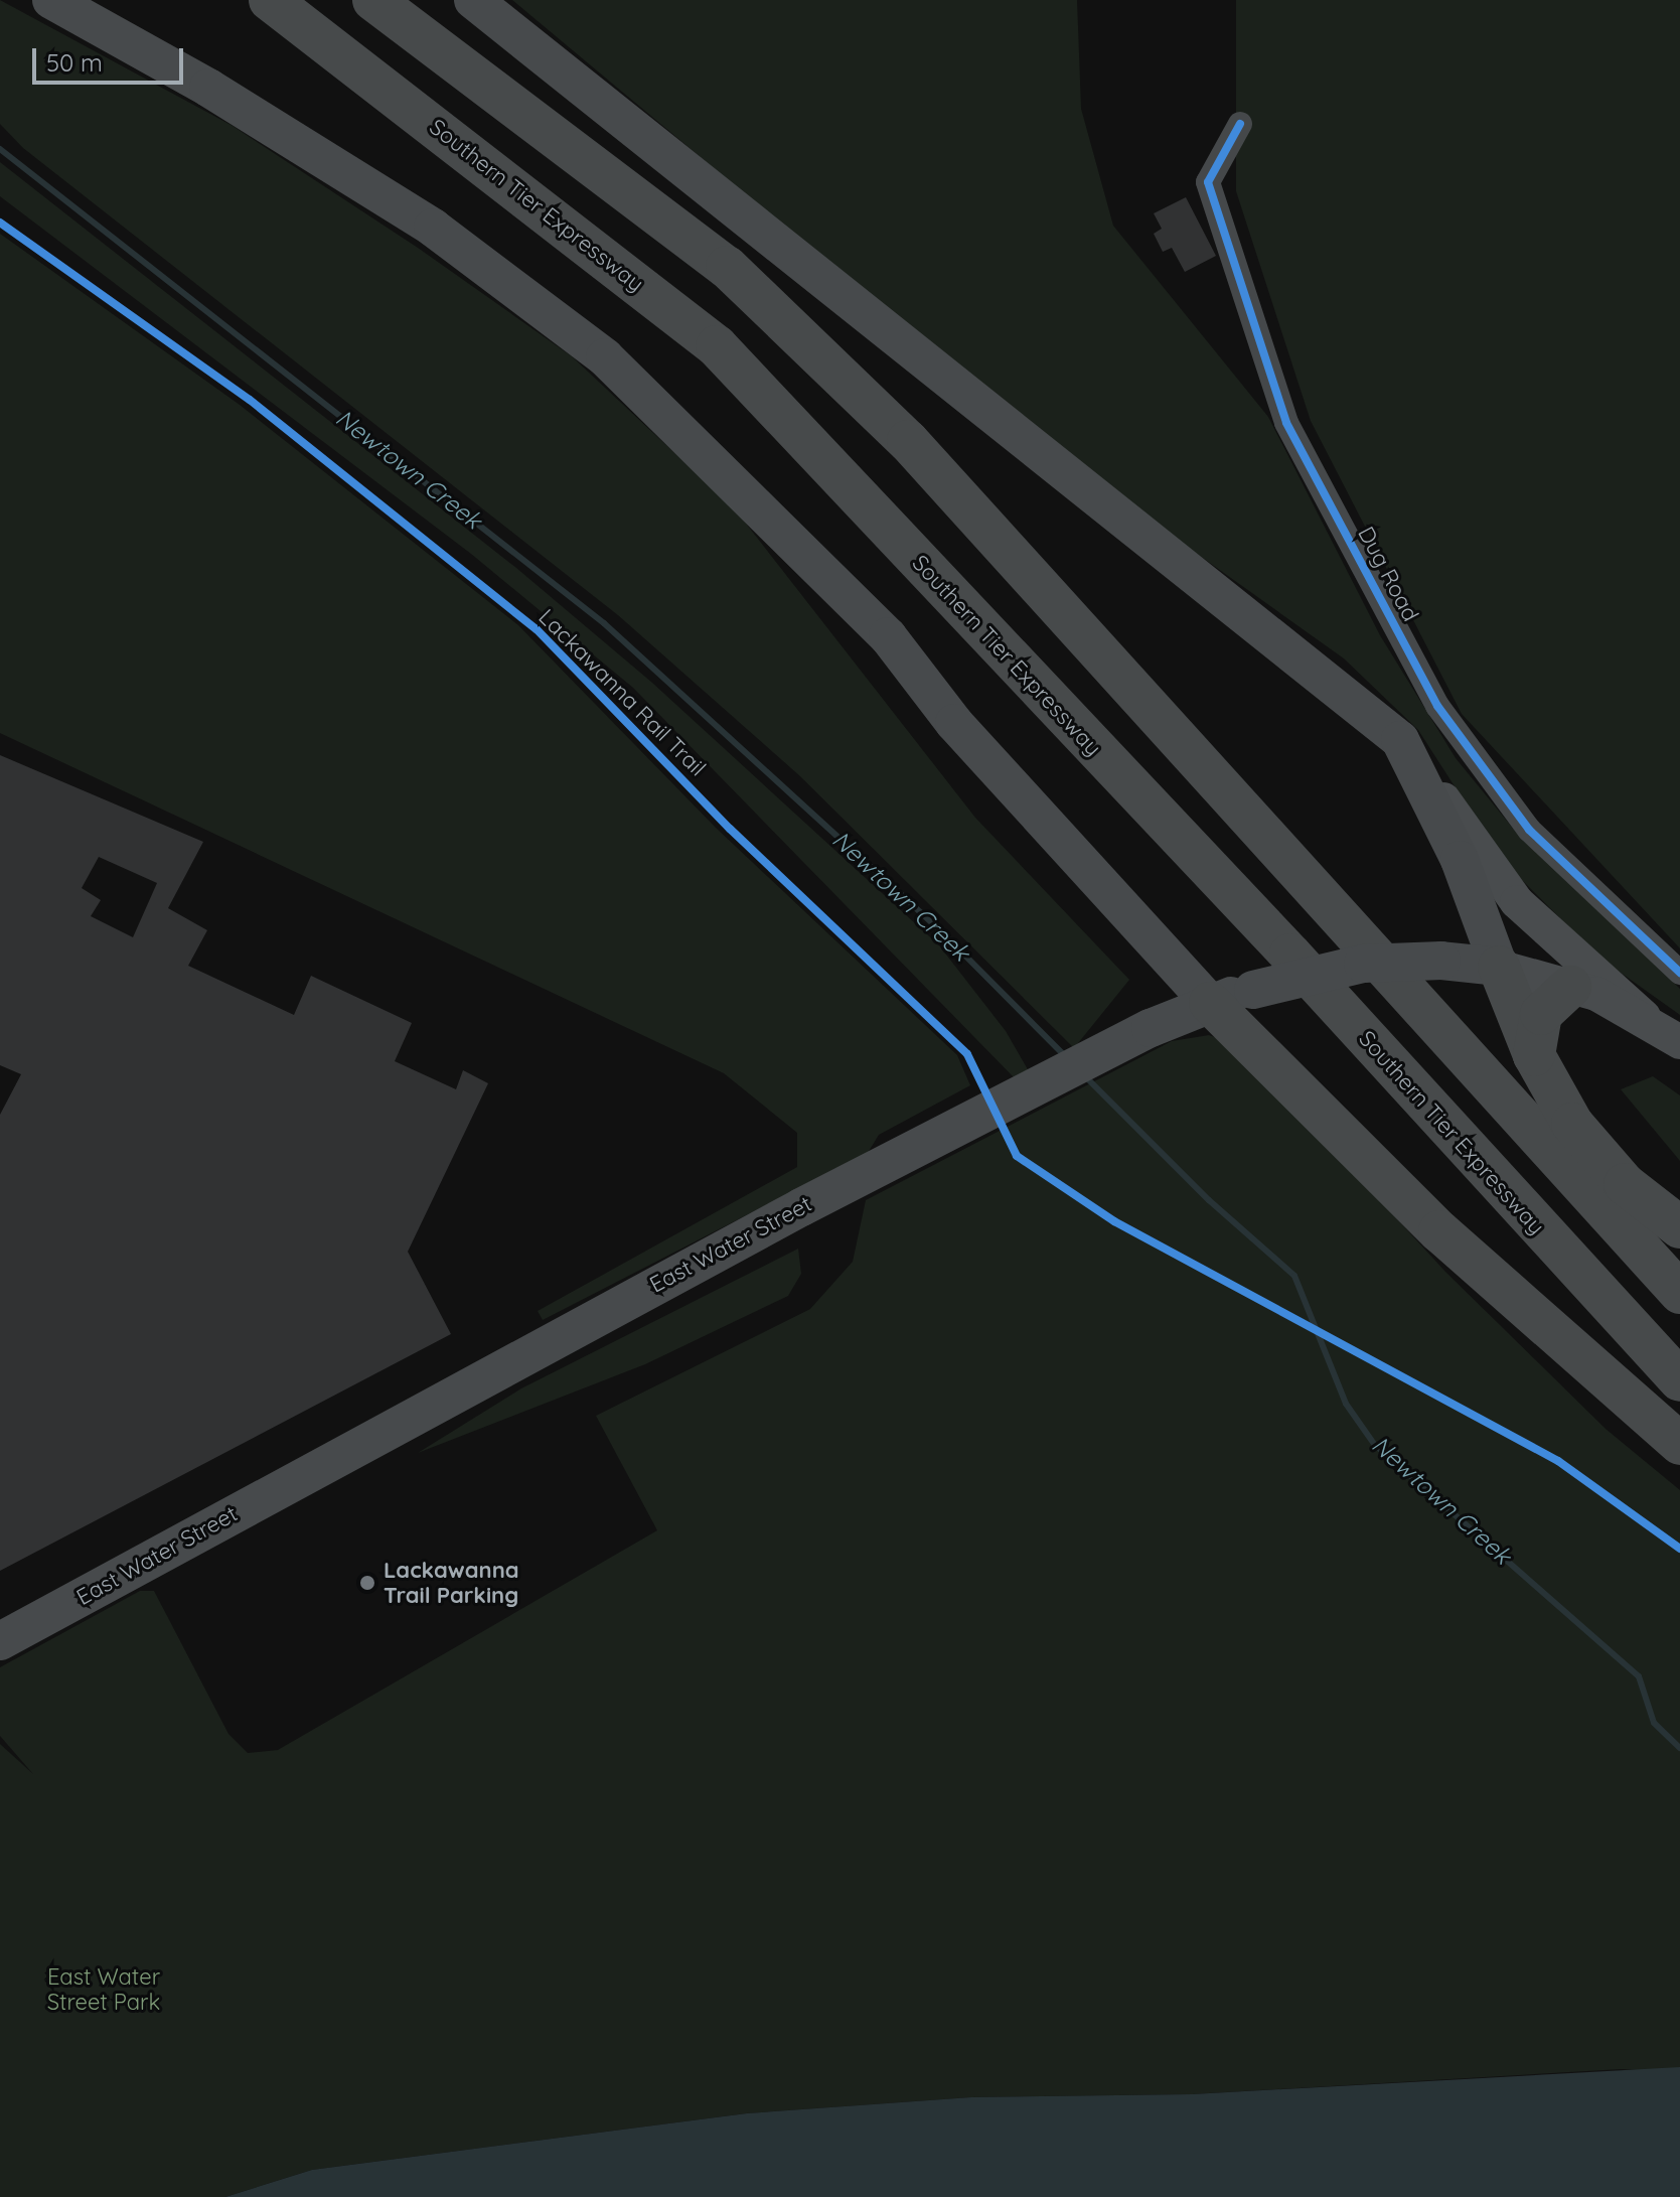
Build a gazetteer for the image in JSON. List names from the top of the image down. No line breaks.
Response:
{"streets":{"highway":["Southern Tier Expressway"],"main road":["East Water Street"],"street":["Dug Road"],"cycle path":["Lackawanna Rail Trail"]},"water":["Newtown Creek"],"parks":["East Water Street Park"],"places":["Lackawanna Trail Parking"],"scale_bar":"50 m"}
